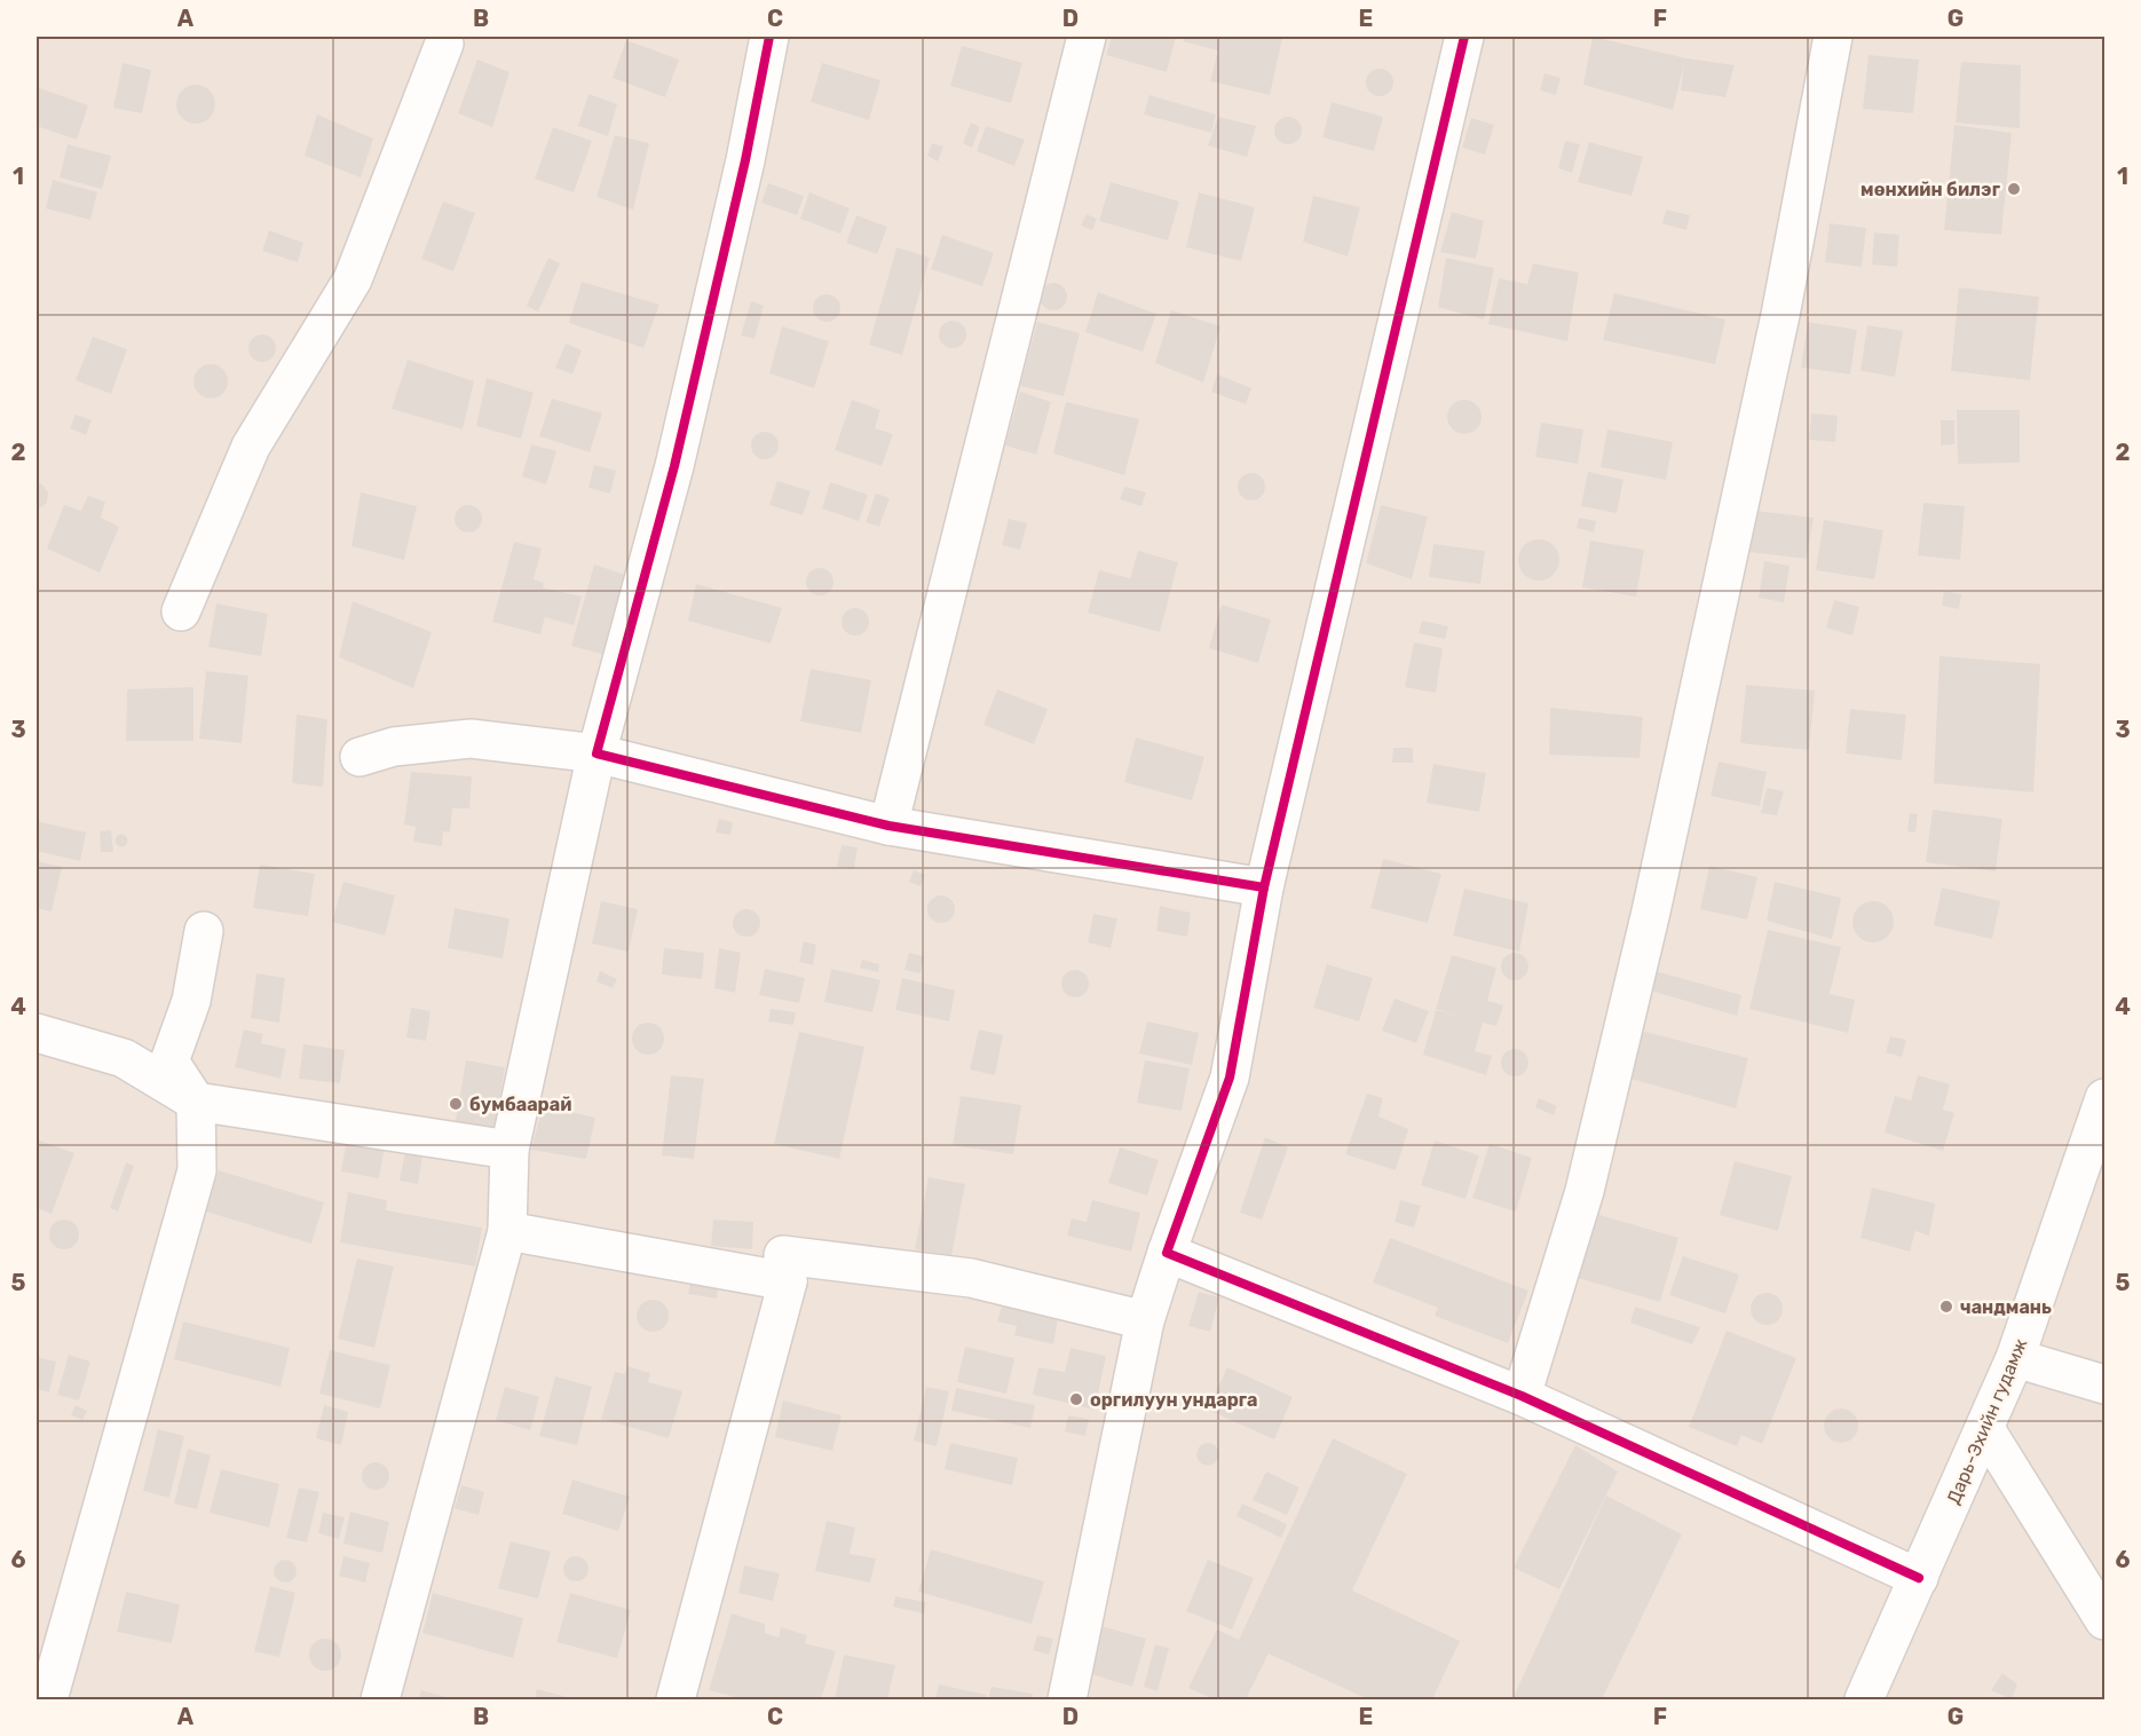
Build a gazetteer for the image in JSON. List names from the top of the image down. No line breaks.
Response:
{"streets":{"street":["Дарь-Эхийн гудамж"]},"places":["мөнхийн билэг","бумбаарай","чандмань","оргилуун ундарга"],"grid":{"columns":["A","B","C","D","E","F","G"],"rows":["1","2","3","4","5","6"]}}
